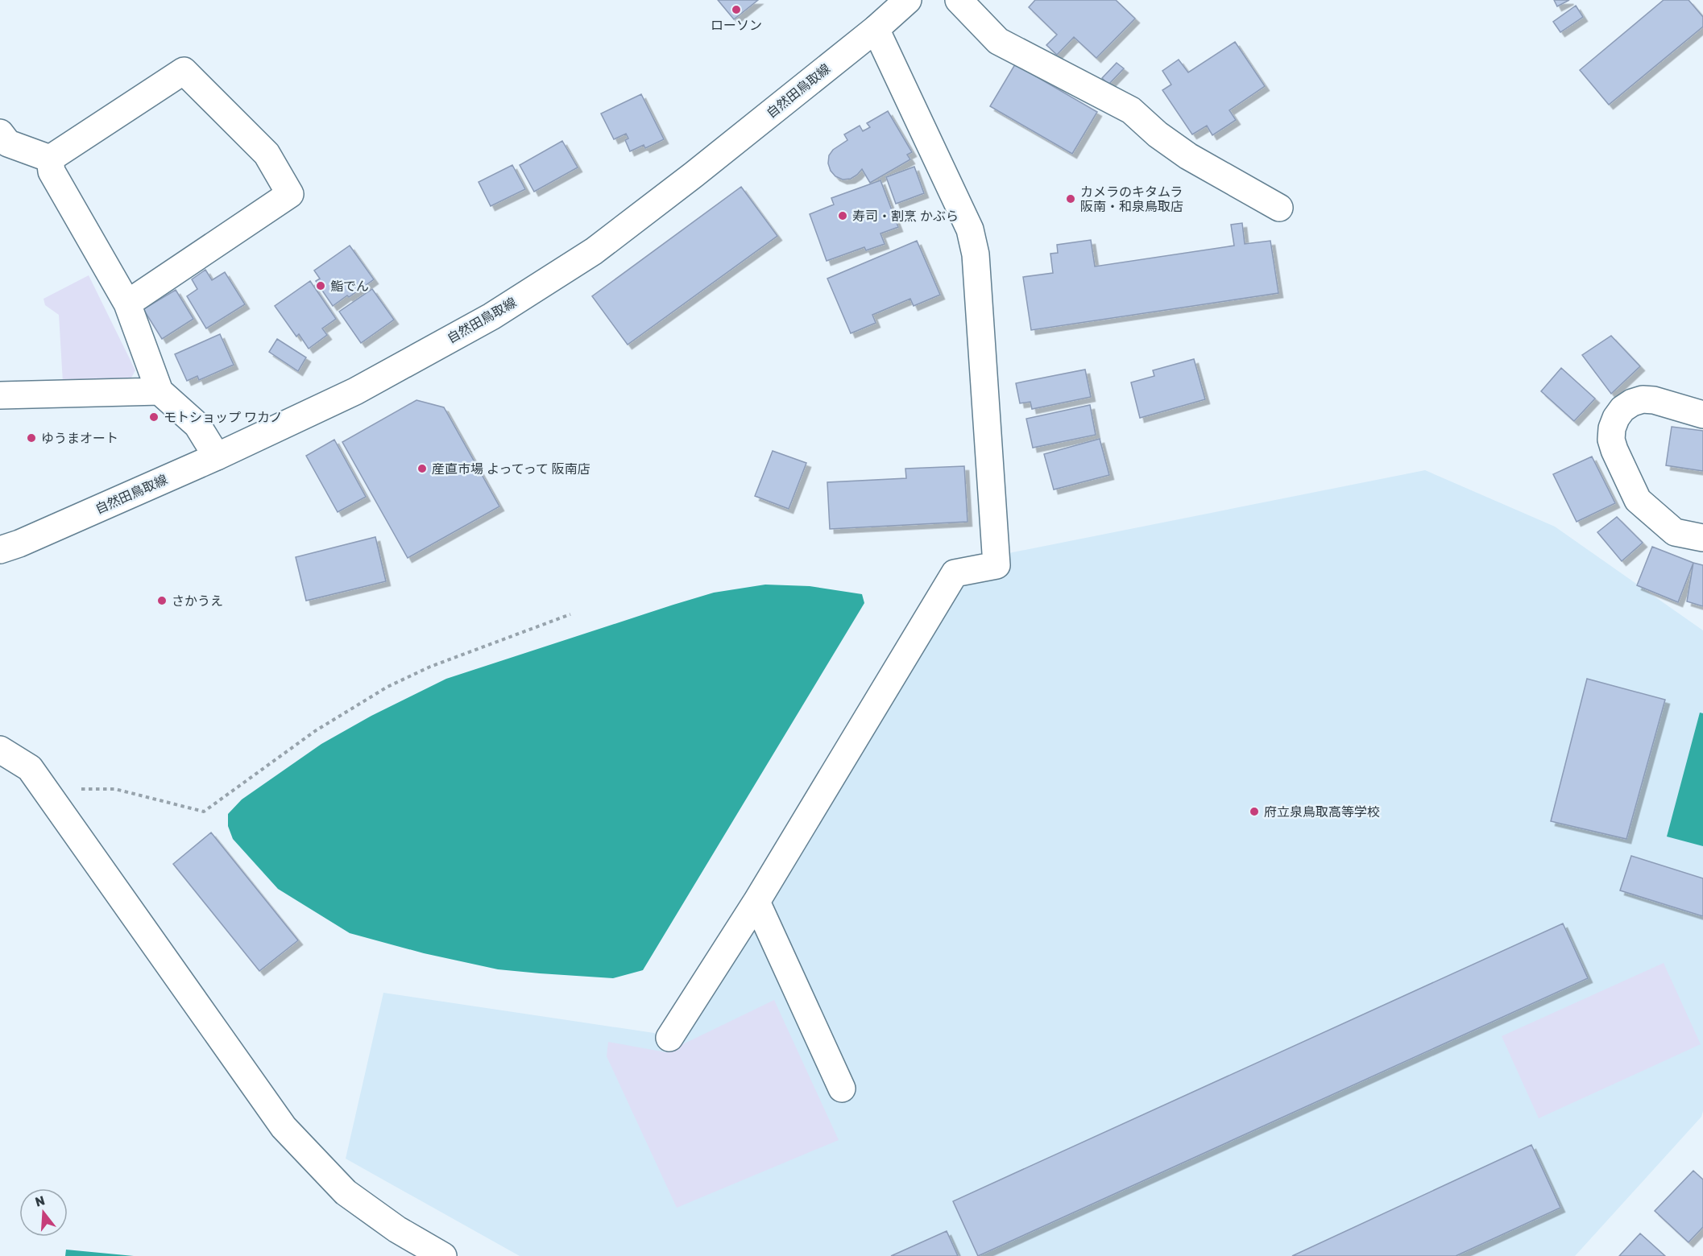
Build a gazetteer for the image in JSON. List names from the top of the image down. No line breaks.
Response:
{"streets":{"street":["自然田鳥取線"]},"places":["ローソン","カメラのキタムラ 阪南・和泉鳥取店","寿司・割烹 かぶら","鮨でん","モトショップ ワカノ","ゆうまオート","産直市場 よってって 阪南店","さかうえ","府立泉鳥取高等学校"],"north":"top"}
